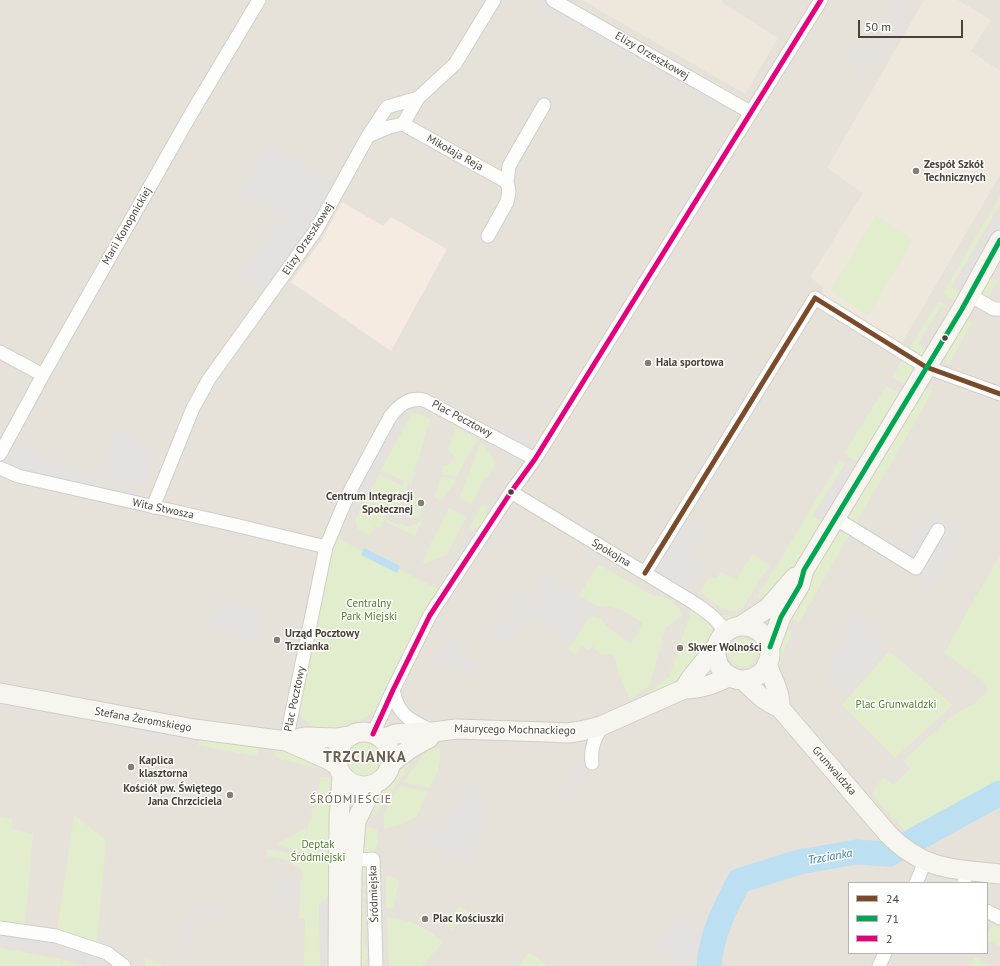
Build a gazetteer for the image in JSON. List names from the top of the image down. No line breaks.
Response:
{"streets":{"main road":["Stefana Żeromskiego","Maurycego Mochnackiego","Grunwaldzka"],"street":["Elizy Orzeszkowej","Mikołaja Reja","Marii Konopnickiej","Plac Pocztowy","Wita Stwosza","Spokojna","Śródmiejska"]},"crossings":[["Elizy Orzeszkowej","Wita Stwosza"],["Plac Pocztowy","Wita Stwosza"],["Plac Pocztowy","Stefana Żeromskiego"],["Spokojna","Maurycego Mochnackiego"],["Spokojna","Grunwaldzka"],["Stefana Żeromskiego","Maurycego Mochnackiego"],["Maurycego Mochnackiego","Grunwaldzka"]],"districts":["TRZCIANKA","ŚRÓDMIEŚCIE"],"water":["Trzcianka"],"parks":["Centralny Park Miejski","Plac Grunwaldzki","Deptak Śródmiejski"],"places":["Zespół Szkół Technicznych","Hala sportowa","Centrum Integracji Społecznej","Urząd Pocztowy Trzcianka","Skwer Wolności","Kaplica klasztorna","Kościół pw. Świętego Jana Chrzciciela","Plac Kościuszki"],"lines":["transit line 2","transit line 71","transit line 24"],"legend":["24","71","2"],"scale_bar":"50 m"}
